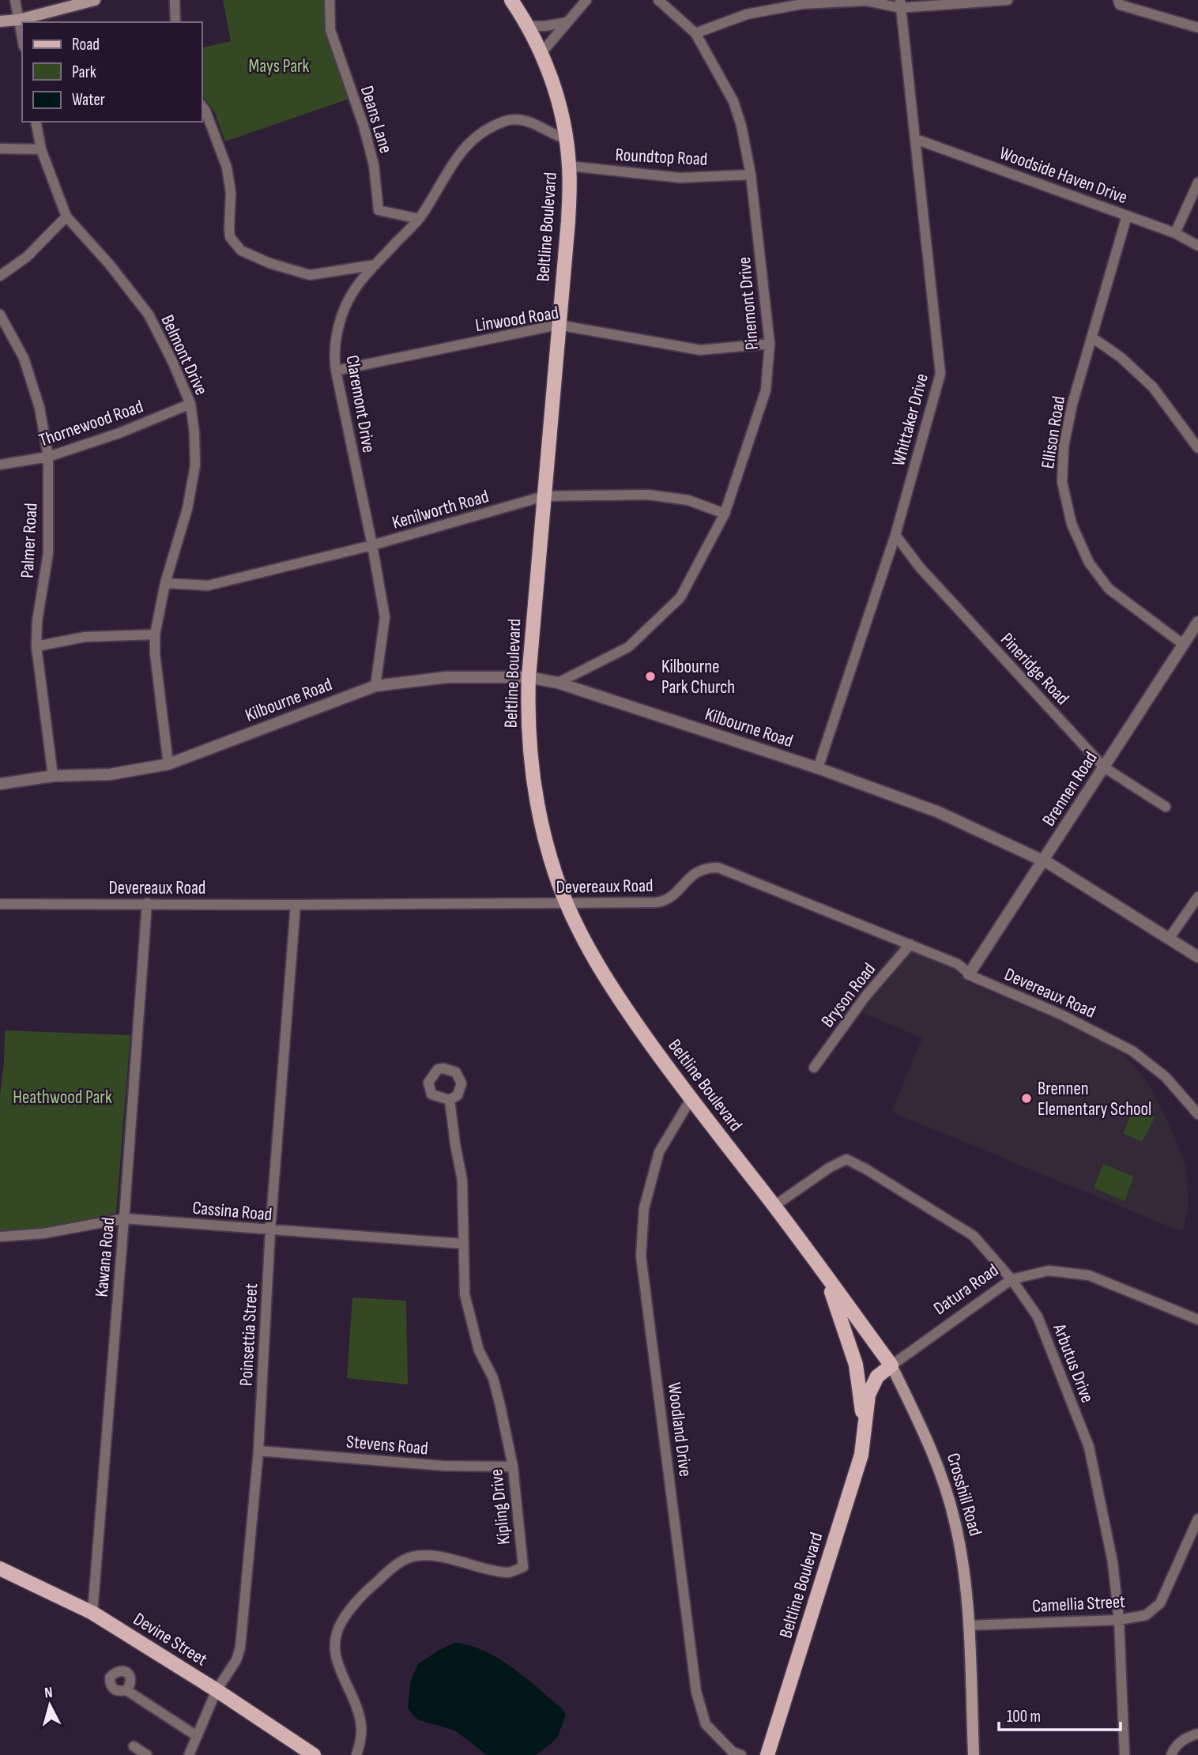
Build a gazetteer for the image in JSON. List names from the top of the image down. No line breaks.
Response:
{"streets":{"main road":["Beltline Boulevard","Datura Road","Crosshill Road","Devine Street"],"street":["Deans Lane","Roundtop Road","Woodside Haven Drive","Pinemont Drive","Linwood Road","Belmont Drive","Claremont Drive","Whittaker Drive","Thornewood Road","Ellison Road","Kenilworth Road","Palmer Road","Pineridge Road","Kilbourne Road","Brennen Road","Devereaux Road","Bryson Road","Cassina Road","Kawana Road","Poinsettia Street","Arbutus Drive","Woodland Drive","Stevens Road","Kipling Drive","Camellia Street"]},"crossings":[["Deans Lane","Claremont Drive"],["Roundtop Road","Beltline Boulevard"],["Roundtop Road","Pinemont Drive"],["Woodside Haven Drive","Whittaker Drive"],["Woodside Haven Drive","Ellison Road"],["Beltline Boulevard","Linwood Road"],["Beltline Boulevard","Claremont Drive"],["Beltline Boulevard","Kenilworth Road"],["Beltline Boulevard","Kilbourne Road"],["Beltline Boulevard","Devereaux Road"],["Beltline Boulevard","Datura Road"],["Beltline Boulevard","Arbutus Drive"],["Beltline Boulevard","Woodland Drive"],["Beltline Boulevard","Crosshill Road"],["Pinemont Drive","Linwood Road"],["Pinemont Drive","Kenilworth Road"],["Pinemont Drive","Kilbourne Road"],["Linwood Road","Claremont Drive"],["Belmont Drive","Thornewood Road"],["Belmont Drive","Kenilworth Road"],["Belmont Drive","Kilbourne Road"],["Claremont Drive","Kenilworth Road"],["Claremont Drive","Kilbourne Road"],["Whittaker Drive","Pineridge Road"],["Whittaker Drive","Kilbourne Road"],["Thornewood Road","Palmer Road"],["Ellison Road","Brennen Road"],["Palmer Road","Kilbourne Road"],["Pineridge Road","Brennen Road"],["Kilbourne Road","Brennen Road"],["Brennen Road","Devereaux Road"],["Devereaux Road","Bryson Road"],["Devereaux Road","Kawana Road"],["Devereaux Road","Poinsettia Street"],["Cassina Road","Kawana Road"],["Cassina Road","Poinsettia Street"],["Cassina Road","Kipling Drive"],["Kawana Road","Devine Street"],["Datura Road","Arbutus Drive"],["Datura Road","Crosshill Road"],["Poinsettia Street","Stevens Road"],["Poinsettia Street","Devine Street"],["Arbutus Drive","Camellia Street"],["Stevens Road","Kipling Drive"],["Crosshill Road","Camellia Street"]],"parks":["Mays Park","Heathwood Park"],"places":["Kilbourne Park Church","Brennen Elementary School"],"legend":["Road","Park","Water"],"scale_bar":"100 m","north":"top"}
